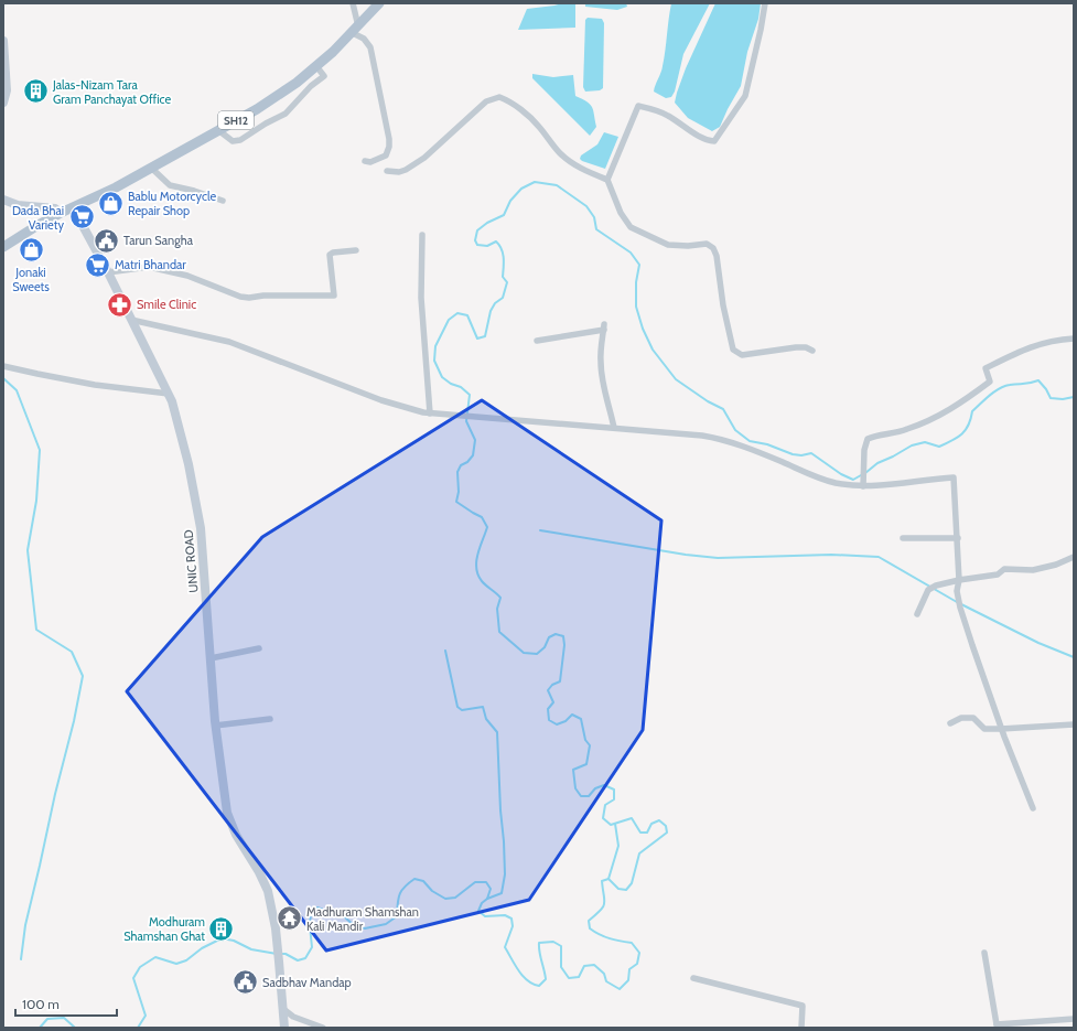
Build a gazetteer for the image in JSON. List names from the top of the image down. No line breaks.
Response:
{"streets":{"main road":["SH12","UNIC ROAD"]},"crossings":[["SH12","UNIC ROAD"]],"places":{"building":["Jalas-Nizam Tara Gram Panchayat Office","Modhuram Shamshan Ghat"],"shop":["Bablu Motorcycle Repair Shop","Jonaki Sweets"],"supermarket":["Dada Bhai Variety","Matri Bhandar"],"public building":["Tarun Sangha","Sadbhav Mandap"],"pharmacy":["Smile Clinic"],"temple":["Madhuram Shamshan Kali Mandir"]},"scale_bar":"100 m"}
